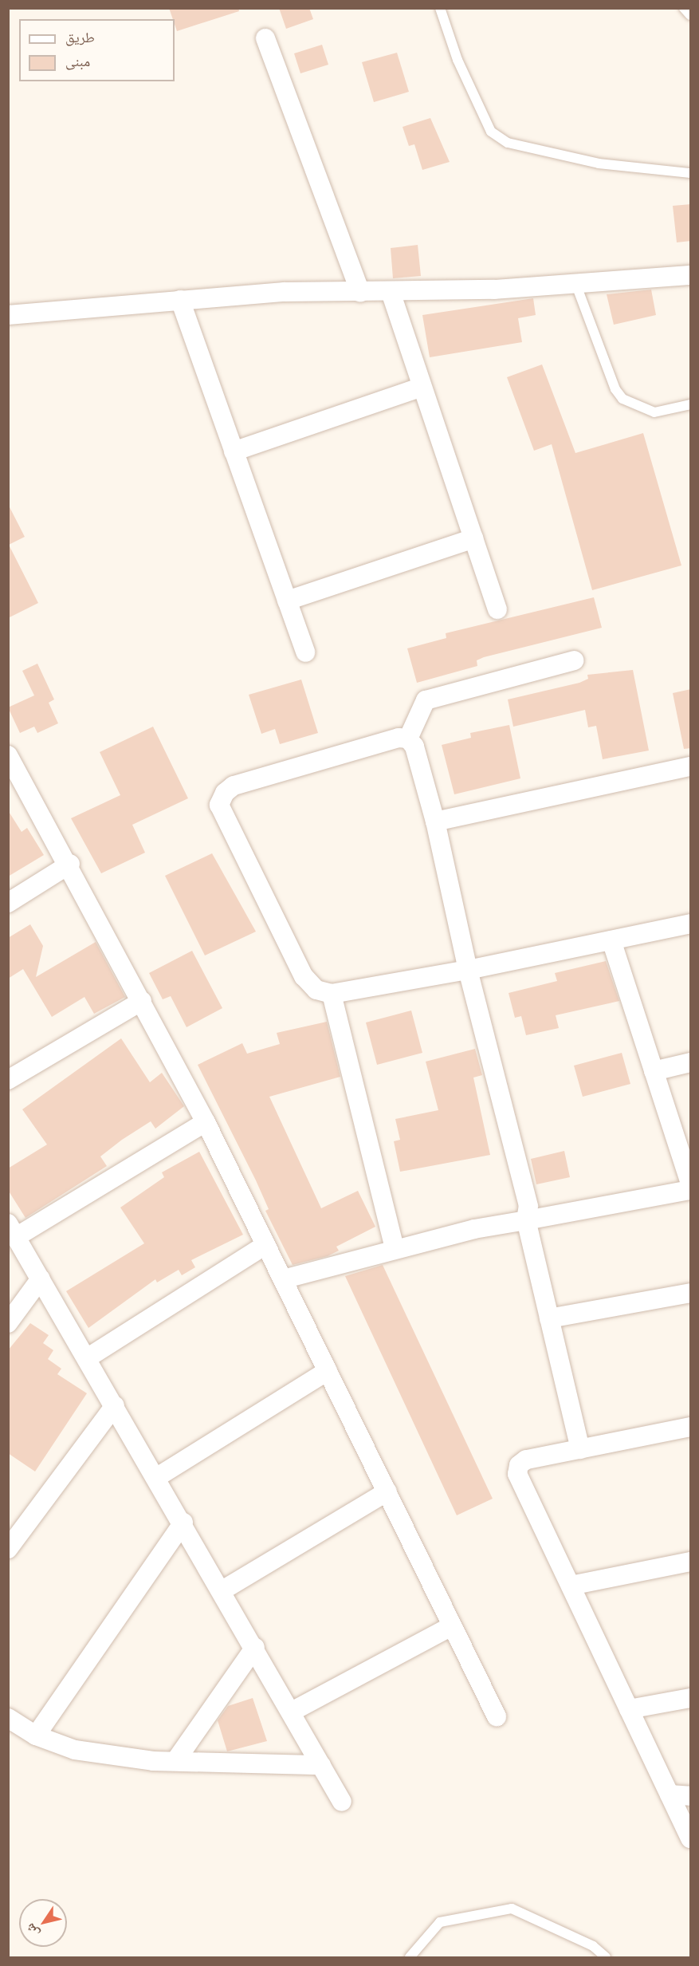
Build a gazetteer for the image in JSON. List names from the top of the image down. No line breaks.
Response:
{"legend":["طريق","مبنى"],"north":"bottom left"}
